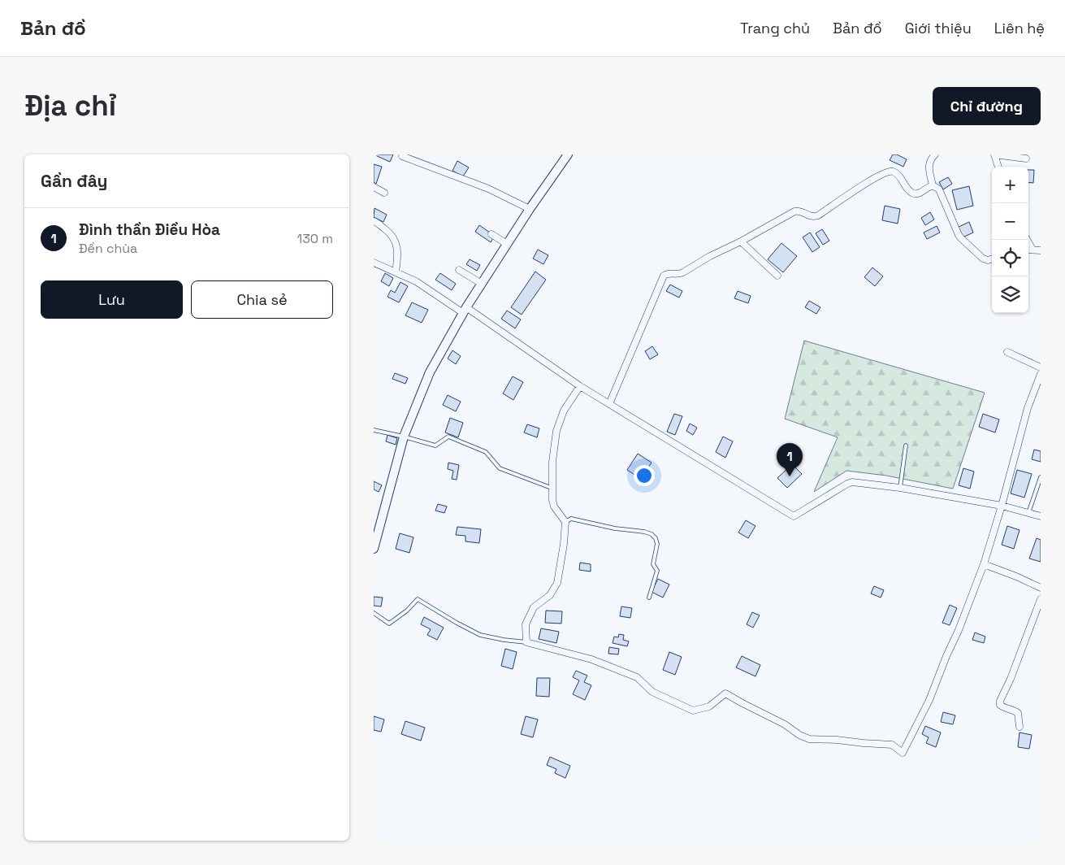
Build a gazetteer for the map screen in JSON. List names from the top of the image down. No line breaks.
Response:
{"page":{"header":"Bản đồ","nav":["Trang chủ","Bản đồ","Giới thiệu","Liên hệ"],"buttons":["Chỉ đường",["Lưu","Chia sẻ"]],"title":"Địa chỉ","heading":"Gần đây","map_buttons":["+","−"],"list":[{"mark":"1","name":"Đình thần Điều Hòa","note":"Đền chùa","value":"130 m"}],"pins":"1"}}
